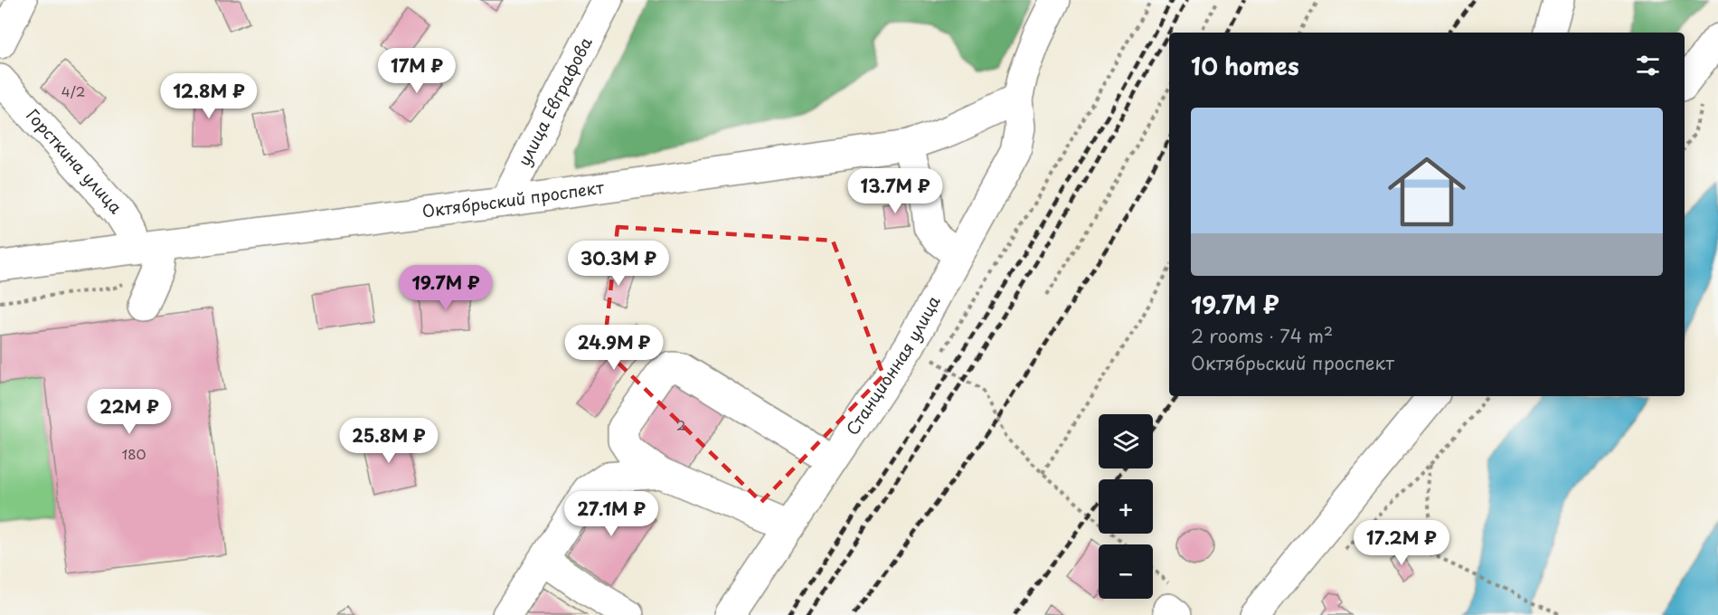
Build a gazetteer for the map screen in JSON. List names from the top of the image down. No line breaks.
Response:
{"streets":{"street":["улица Евграфова","Горсткина улица","Октябрьский проспект","Станционная улица"]},"crossings":[["улица Евграфова","Октябрьский проспект"],["Горсткина улица","Октябрьский проспект"],["Октябрьский проспект","Станционная улица"]],"house_numbers":["4/2","2","180"],"page":{"heading":"10 homes","price":["17M ₽","12.8M ₽","13.7M ₽","30.3M ₽","19.7M ₽","24.9M ₽","22M ₽","25.8M ₽","27.1M ₽","17.2M ₽"],"list":[{"name":"19.7M ₽","note":"2 rooms · 74 m² · Октябрьский проспект"}],"map_buttons":["+","−"]}}
